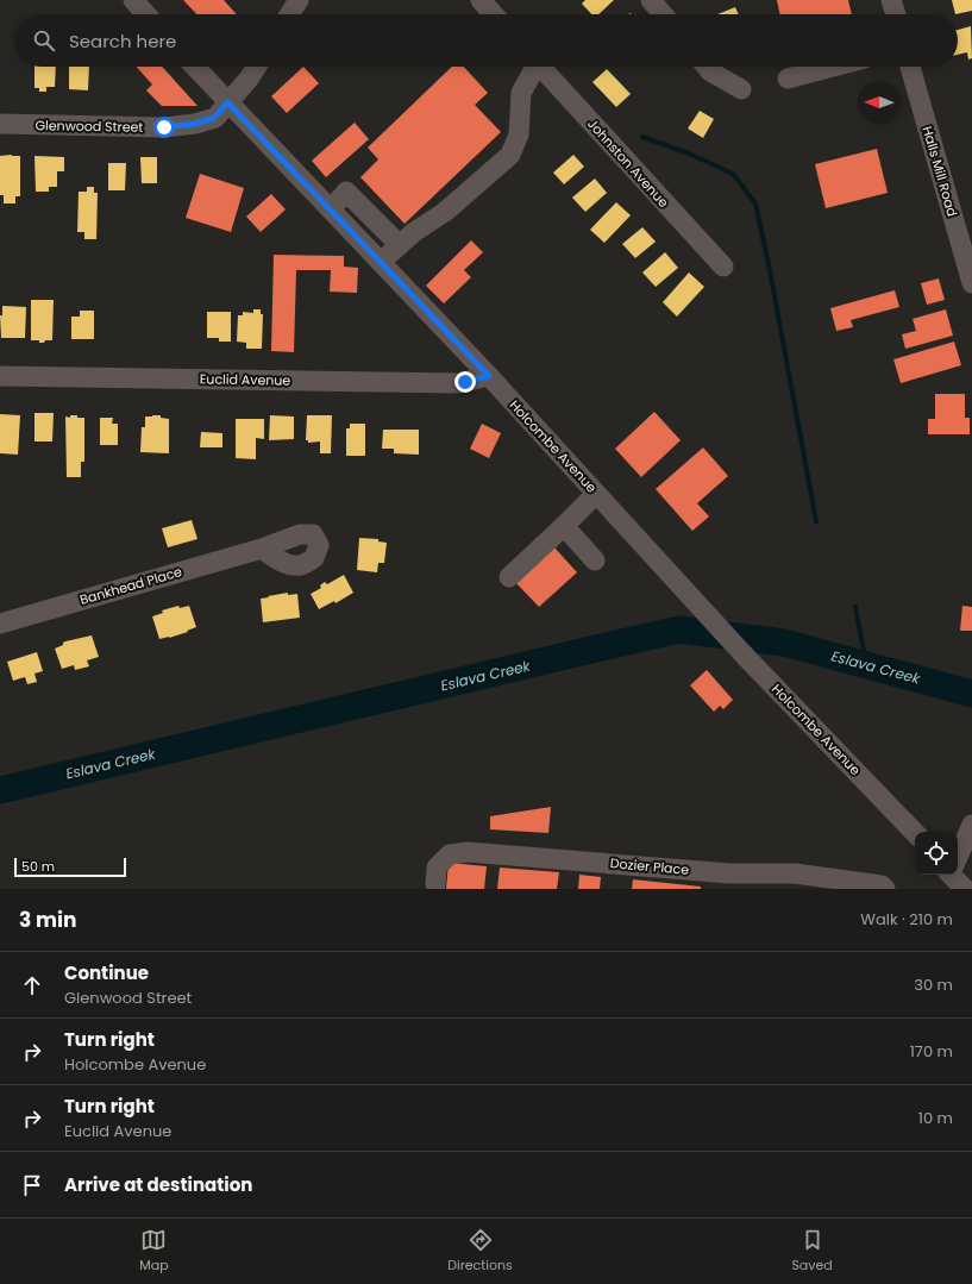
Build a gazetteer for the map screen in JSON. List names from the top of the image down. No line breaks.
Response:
{"streets":{"street":["Glenwood Street","Johnston Avenue","Halls Mill Road","Euclid Avenue","Holcombe Avenue","Bankhead Place","Dozier Place"]},"crossings":[["Glenwood Street","Holcombe Avenue"],["Euclid Avenue","Holcombe Avenue"]],"water":["Eslava Creek"],"scale_bar":"50 m","north":"left","page":{"search":"Search here","scale":"50 m","heading":["3 min","Walk · 210 m"],"list":[["Continue","Glenwood Street","30 m"],["Turn right","Holcombe Avenue","170 m"],["Turn right","Euclid Avenue","10 m"],"Arrive at destination"],"nav":["Map","Directions","Saved"]}}
